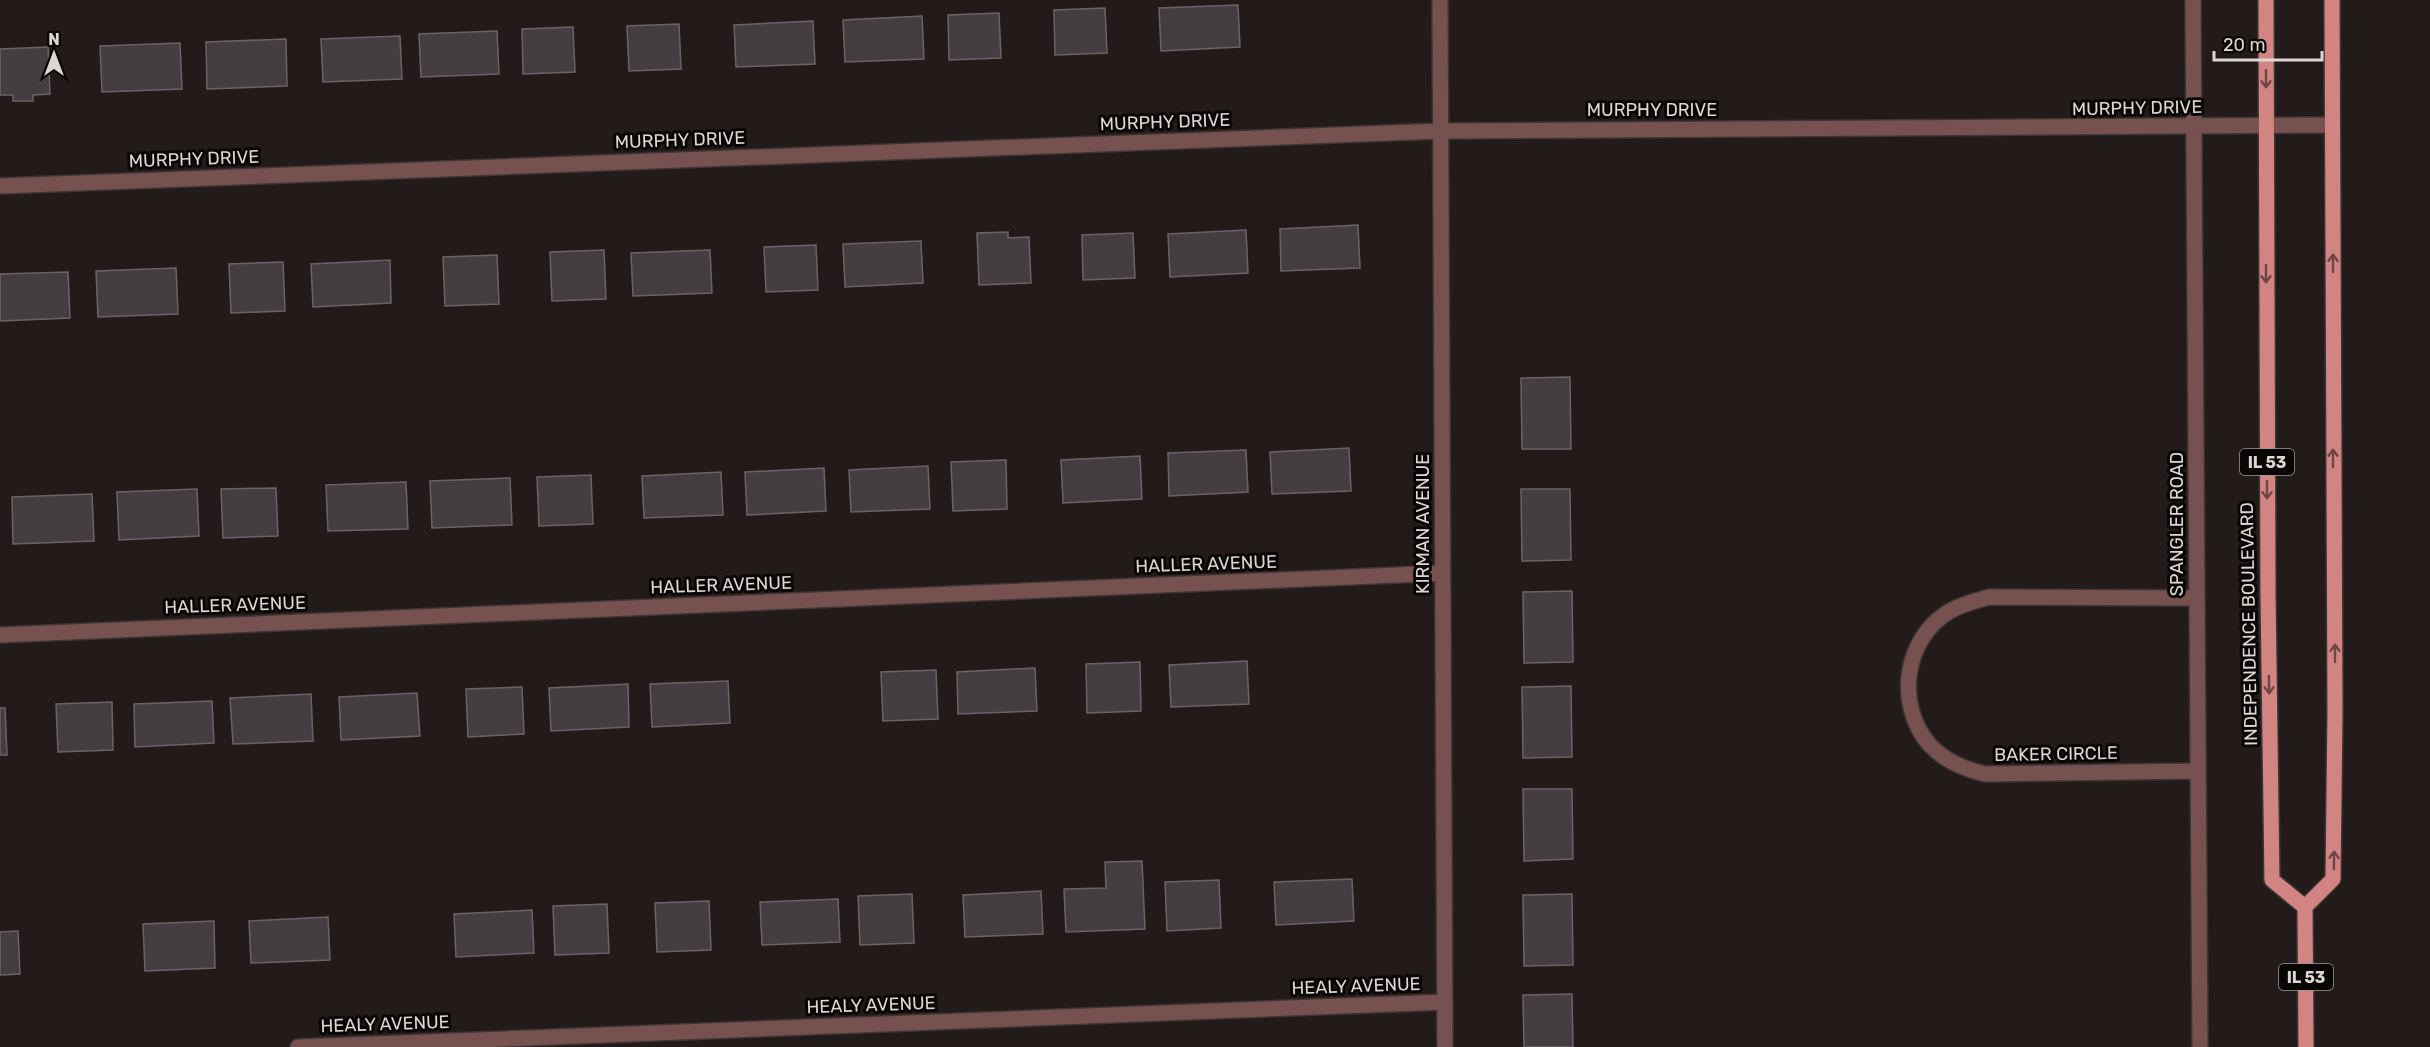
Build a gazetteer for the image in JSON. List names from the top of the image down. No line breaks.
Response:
{"streets":{"main road":["IL 53","INDEPENDENCE BOULEVARD"],"street":["MURPHY DRIVE","KIRMAN AVENUE","SPANGLER ROAD","HALLER AVENUE","BAKER CIRCLE","HEALY AVENUE"]},"crossings":[["MURPHY DRIVE","KIRMAN AVENUE"],["MURPHY DRIVE","SPANGLER ROAD"],["MURPHY DRIVE","INDEPENDENCE BOULEVARD"],["IL 53","INDEPENDENCE BOULEVARD"],["KIRMAN AVENUE","HALLER AVENUE"],["KIRMAN AVENUE","HEALY AVENUE"],["SPANGLER ROAD","BAKER CIRCLE"]],"scale_bar":"20 m","north":"top"}
